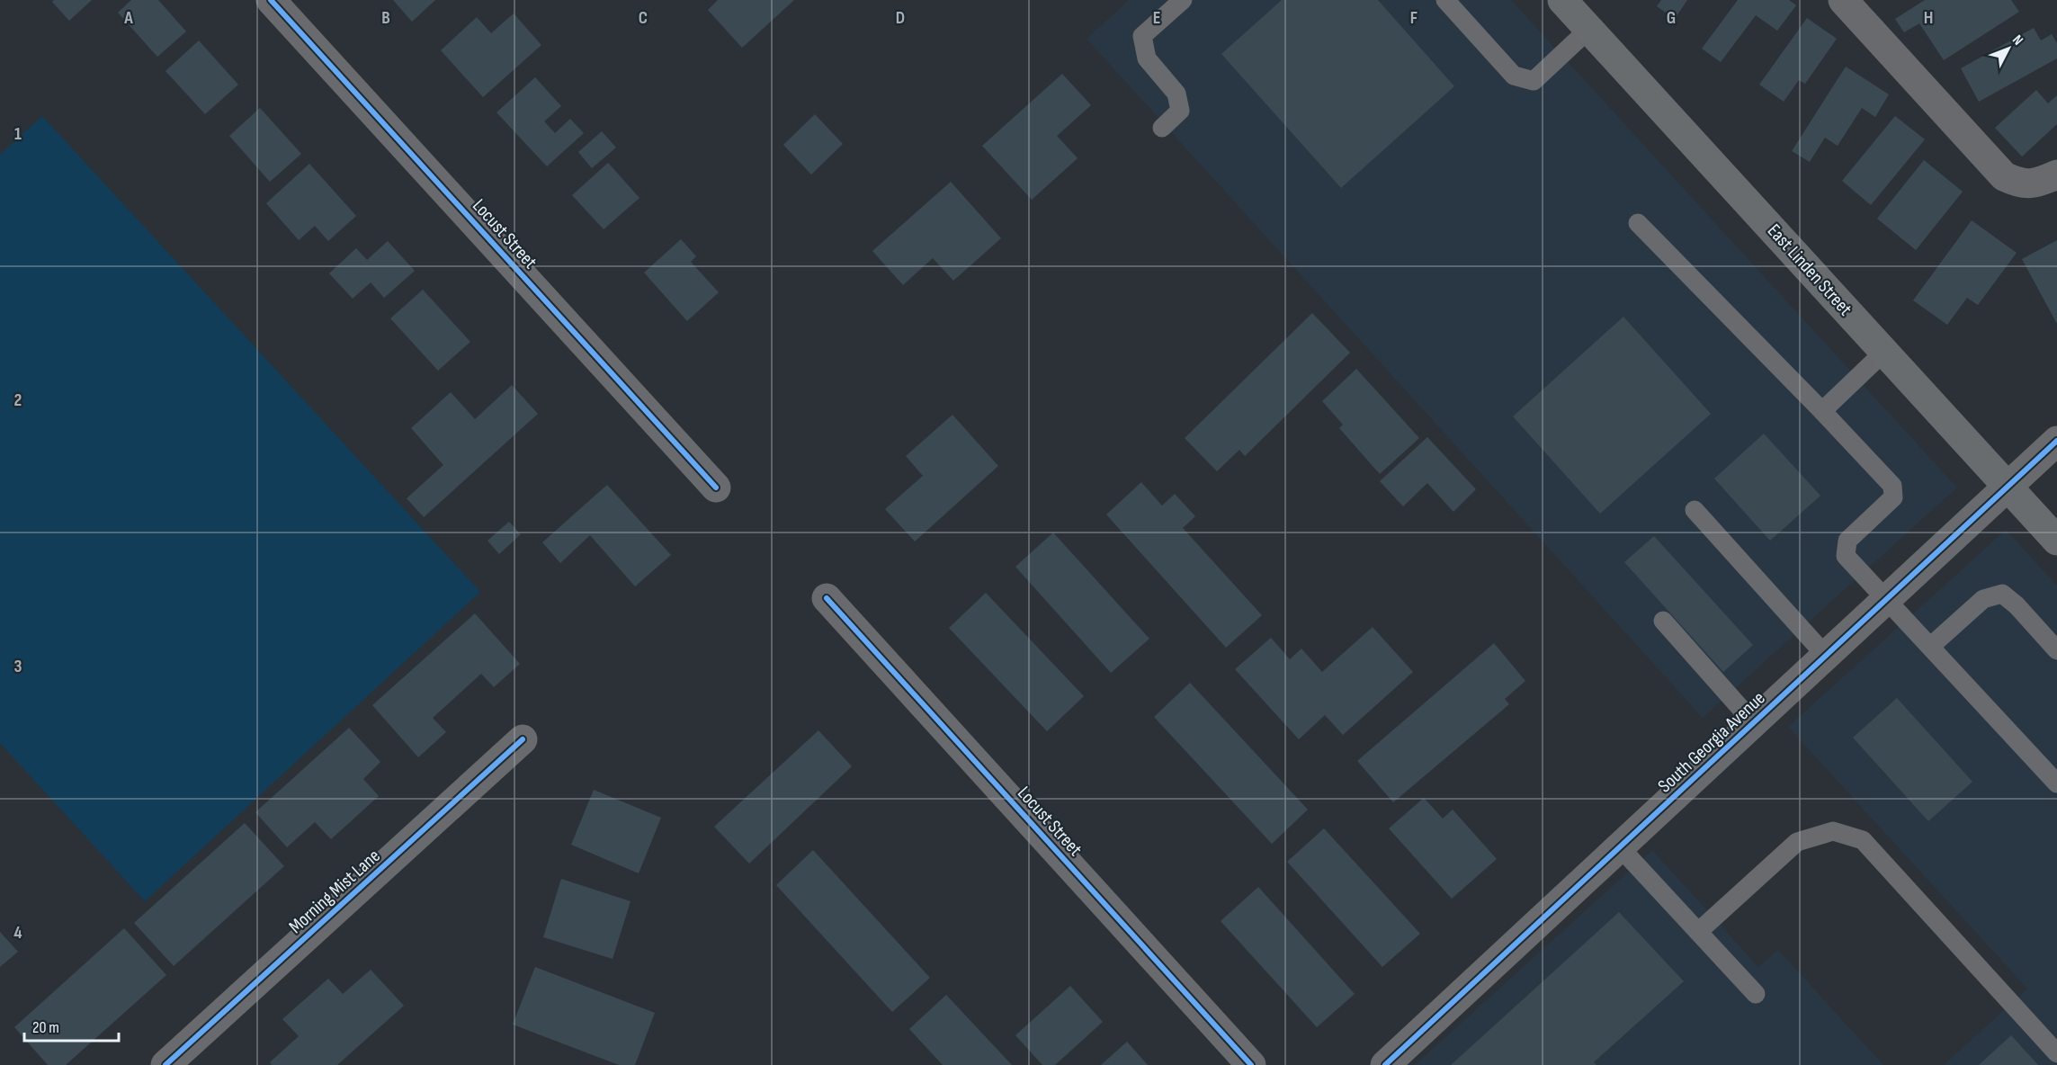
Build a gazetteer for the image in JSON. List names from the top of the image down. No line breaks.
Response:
{"streets":{"main road":["East Linden Street"],"street":["Locust Street","South Georgia Avenue","Morning Mist Lane"]},"crossings":[["East Linden Street","South Georgia Avenue"]],"scale_bar":"20 m","north":"top right","grid":{"columns":["A","B","C","D","E","F","G","H"],"rows":["1","2","3","4"]}}
